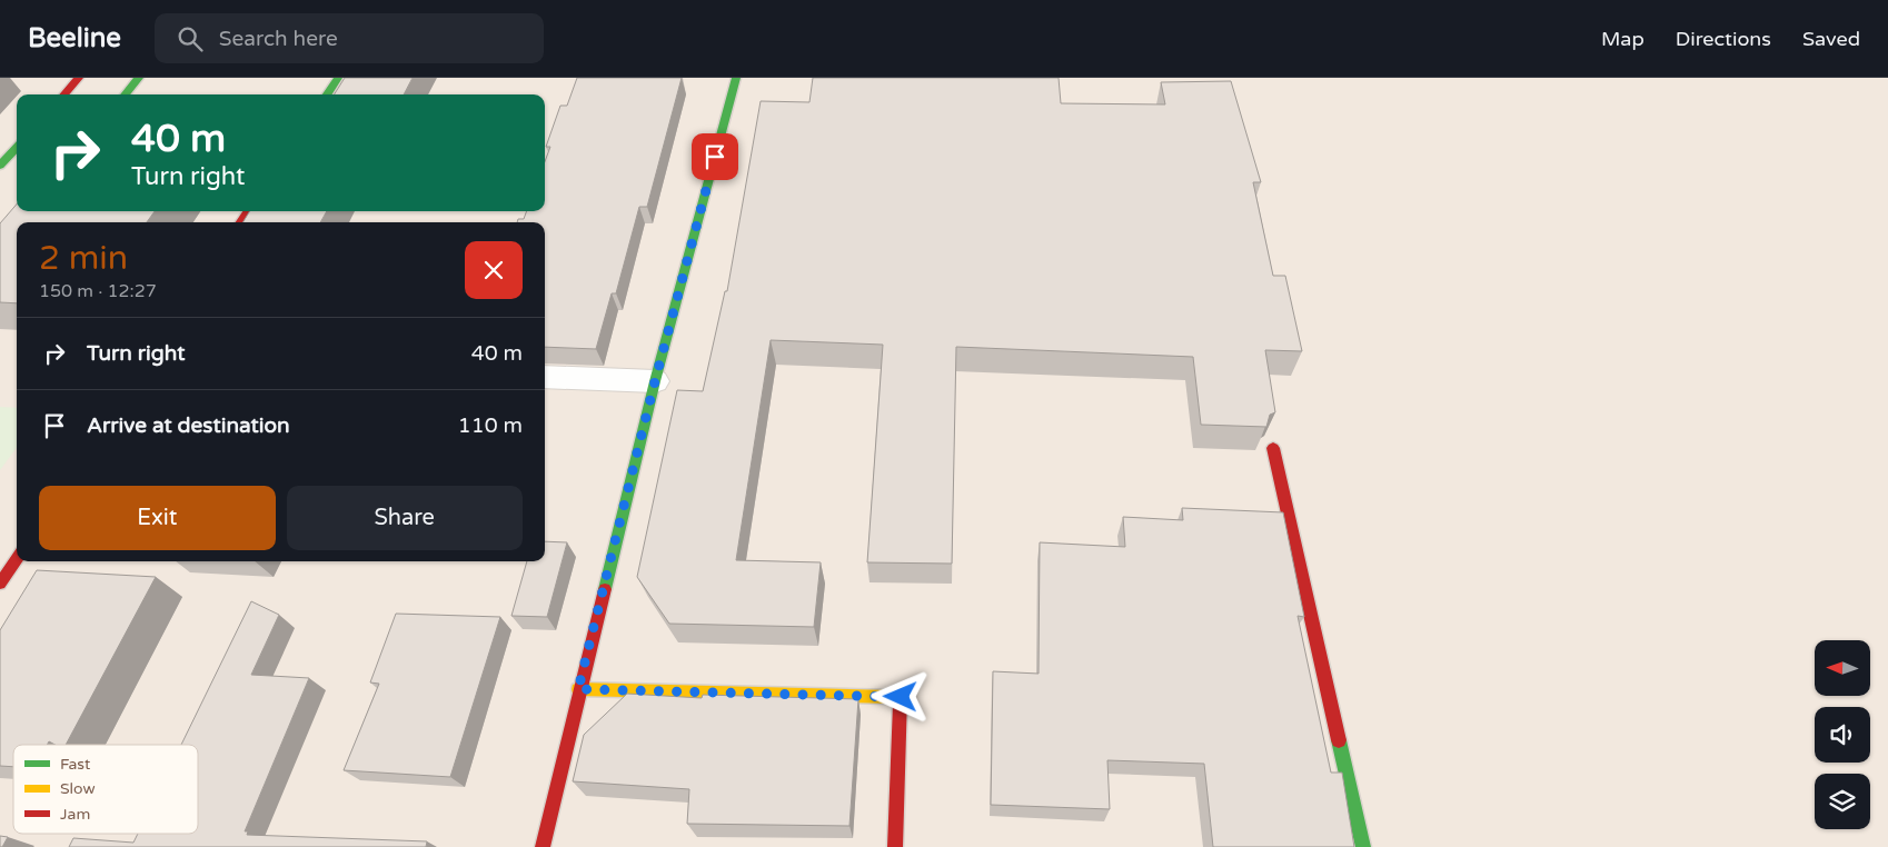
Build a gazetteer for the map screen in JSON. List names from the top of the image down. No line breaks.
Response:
{"legend":["Fast","Slow","Jam"],"north":"left","page":{"header":"Beeline","search":"Search here","nav":["Map","Directions","Saved"],"turn":["40 m","Turn right"],"heading":["2 min","150 m · 12:27"],"list":[{"name":"Turn right","value":"40 m"},{"name":"Arrive at destination","value":"110 m"}],"buttons":["Exit","Share"]}}
